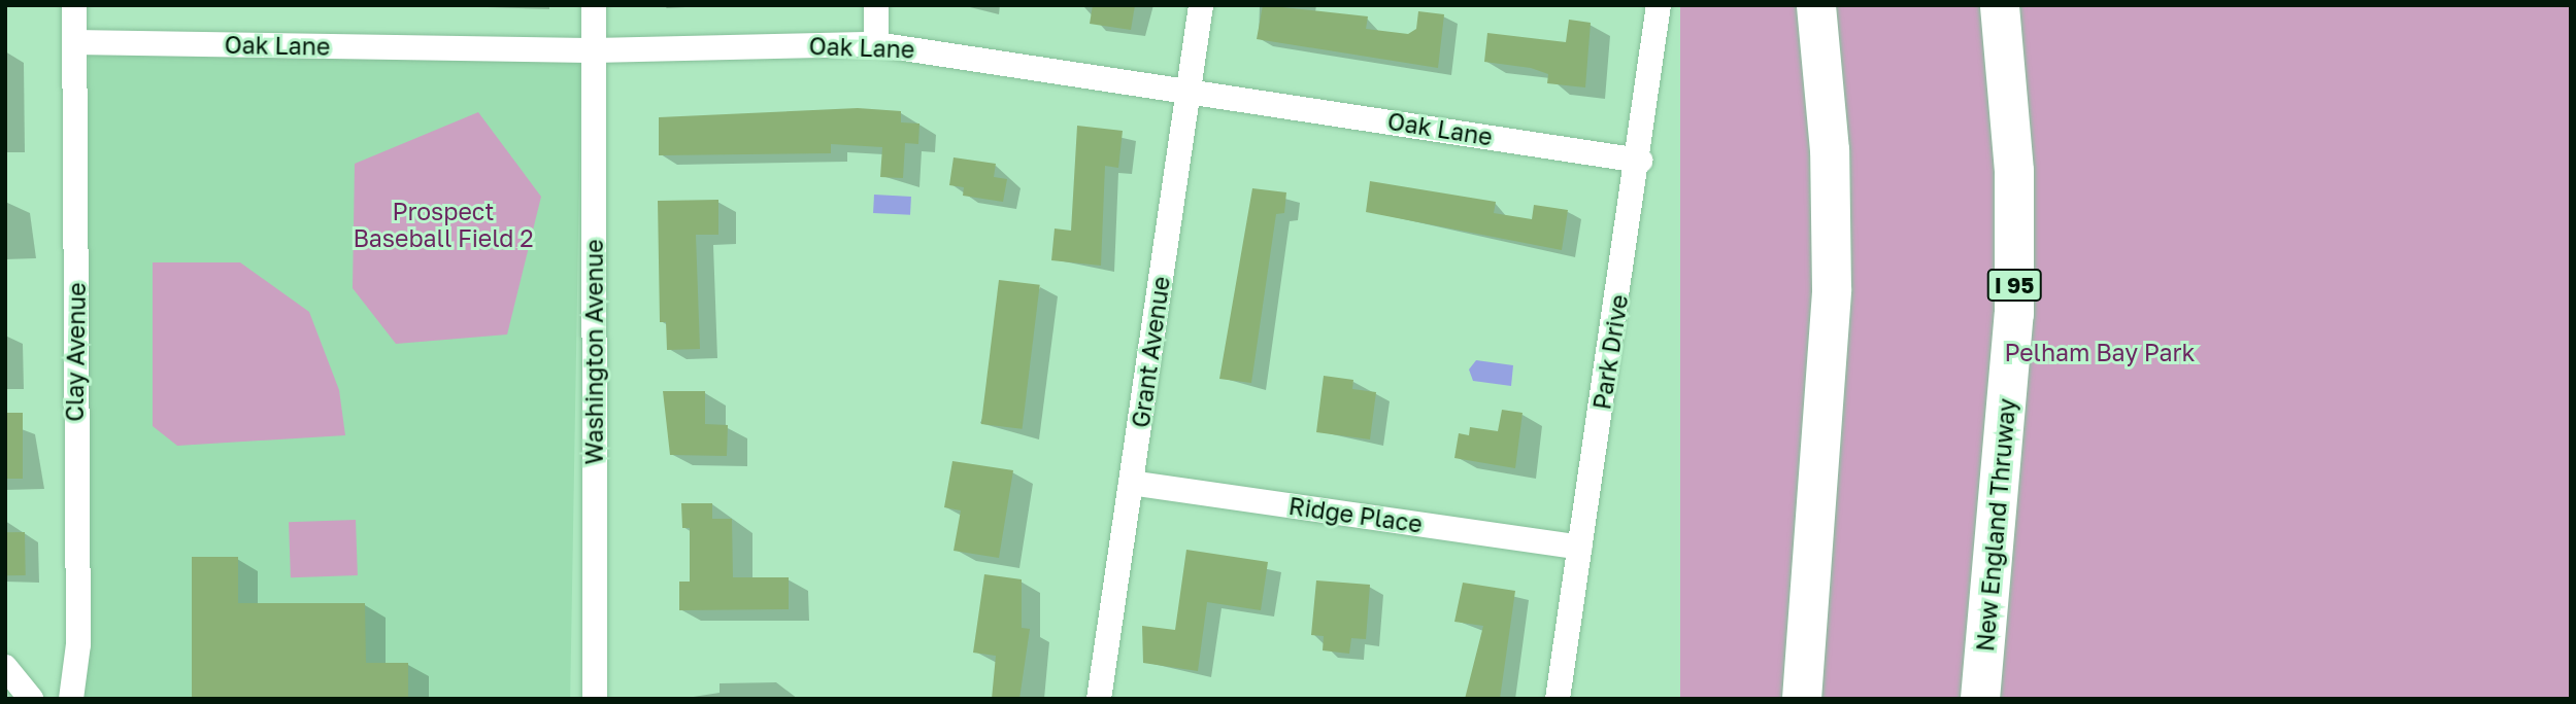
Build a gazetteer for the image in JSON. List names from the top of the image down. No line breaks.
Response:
{"streets":{"highway":["I 95","New England Thruway"],"street":["Oak Lane","Clay Avenue","Washington Avenue","Grant Avenue","Park Drive","Ridge Place"]},"crossings":[["Oak Lane","Clay Avenue"],["Oak Lane","Washington Avenue"],["Oak Lane","Grant Avenue"],["Oak Lane","Park Drive"],["Grant Avenue","Ridge Place"],["Park Drive","Ridge Place"]],"parks":["Prospect Baseball Field 2","Pelham Bay Park"]}
